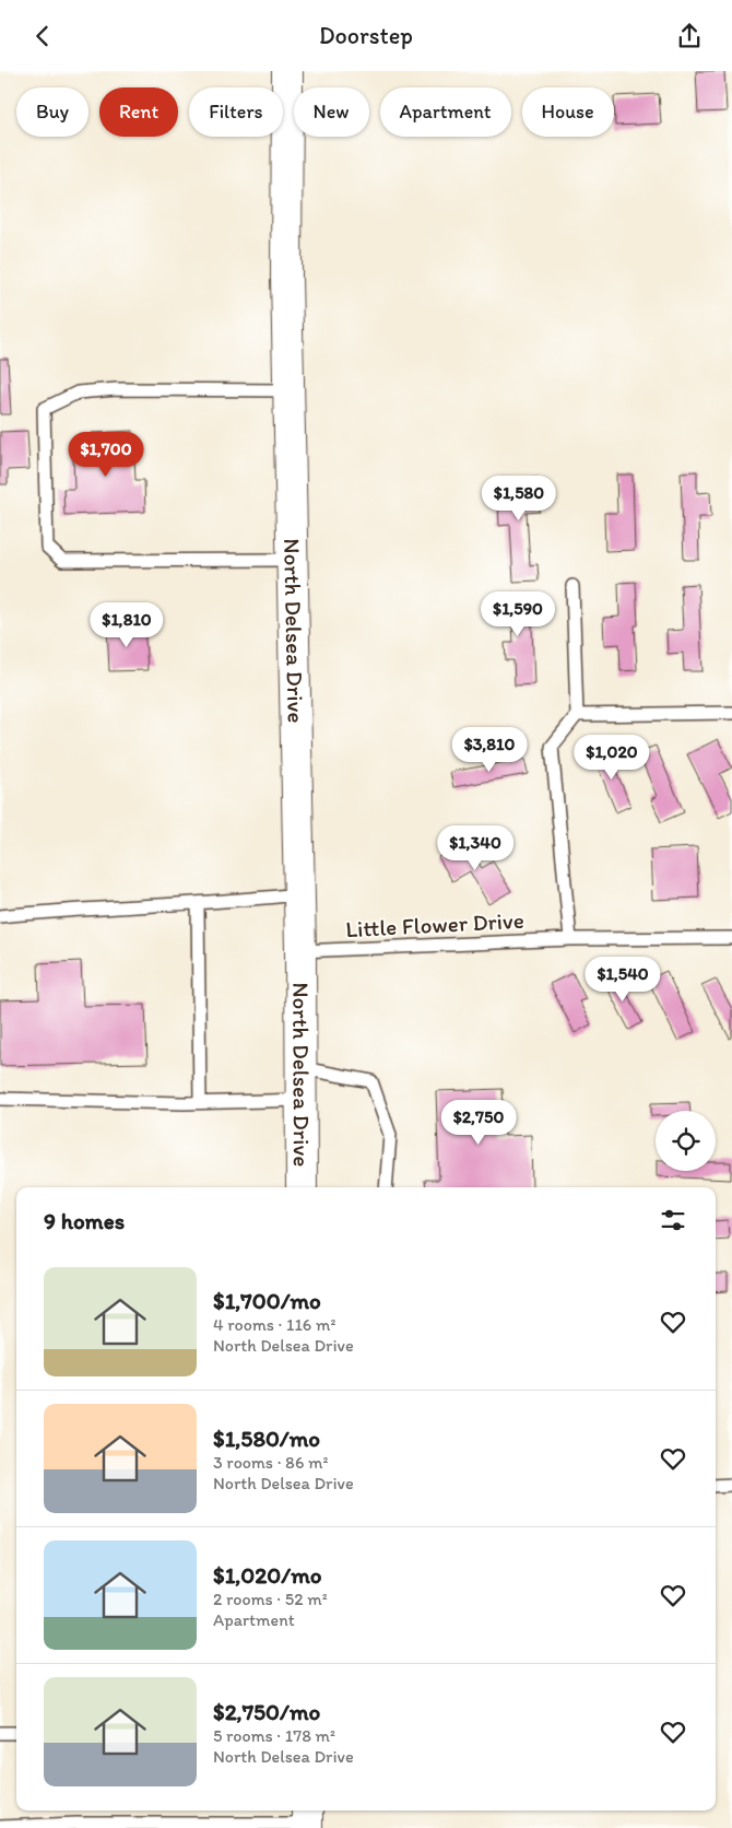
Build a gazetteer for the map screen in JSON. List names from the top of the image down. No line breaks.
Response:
{"streets":{"main road":["North Delsea Drive"],"lane":["Little Flower Drive"]},"crossings":[["North Delsea Drive","Little Flower Drive"]],"page":{"header":"Doorstep","chip":["Buy","Rent","Filters","New","Apartment","House"],"price":["$1,700","$1,580","$1,590","$1,810","$3,810","$1,020","$1,340","$1,540","$2,750"],"heading":"9 homes","list":[{"name":"$1,700/mo","note":"4 rooms · 116 m² · North Delsea Drive"},{"name":"$1,580/mo","note":"3 rooms · 86 m² · North Delsea Drive"},{"name":"$1,020/mo","note":"2 rooms · 52 m² · Apartment"},{"name":"$2,750/mo","note":"5 rooms · 178 m² · North Delsea Drive"}]}}
